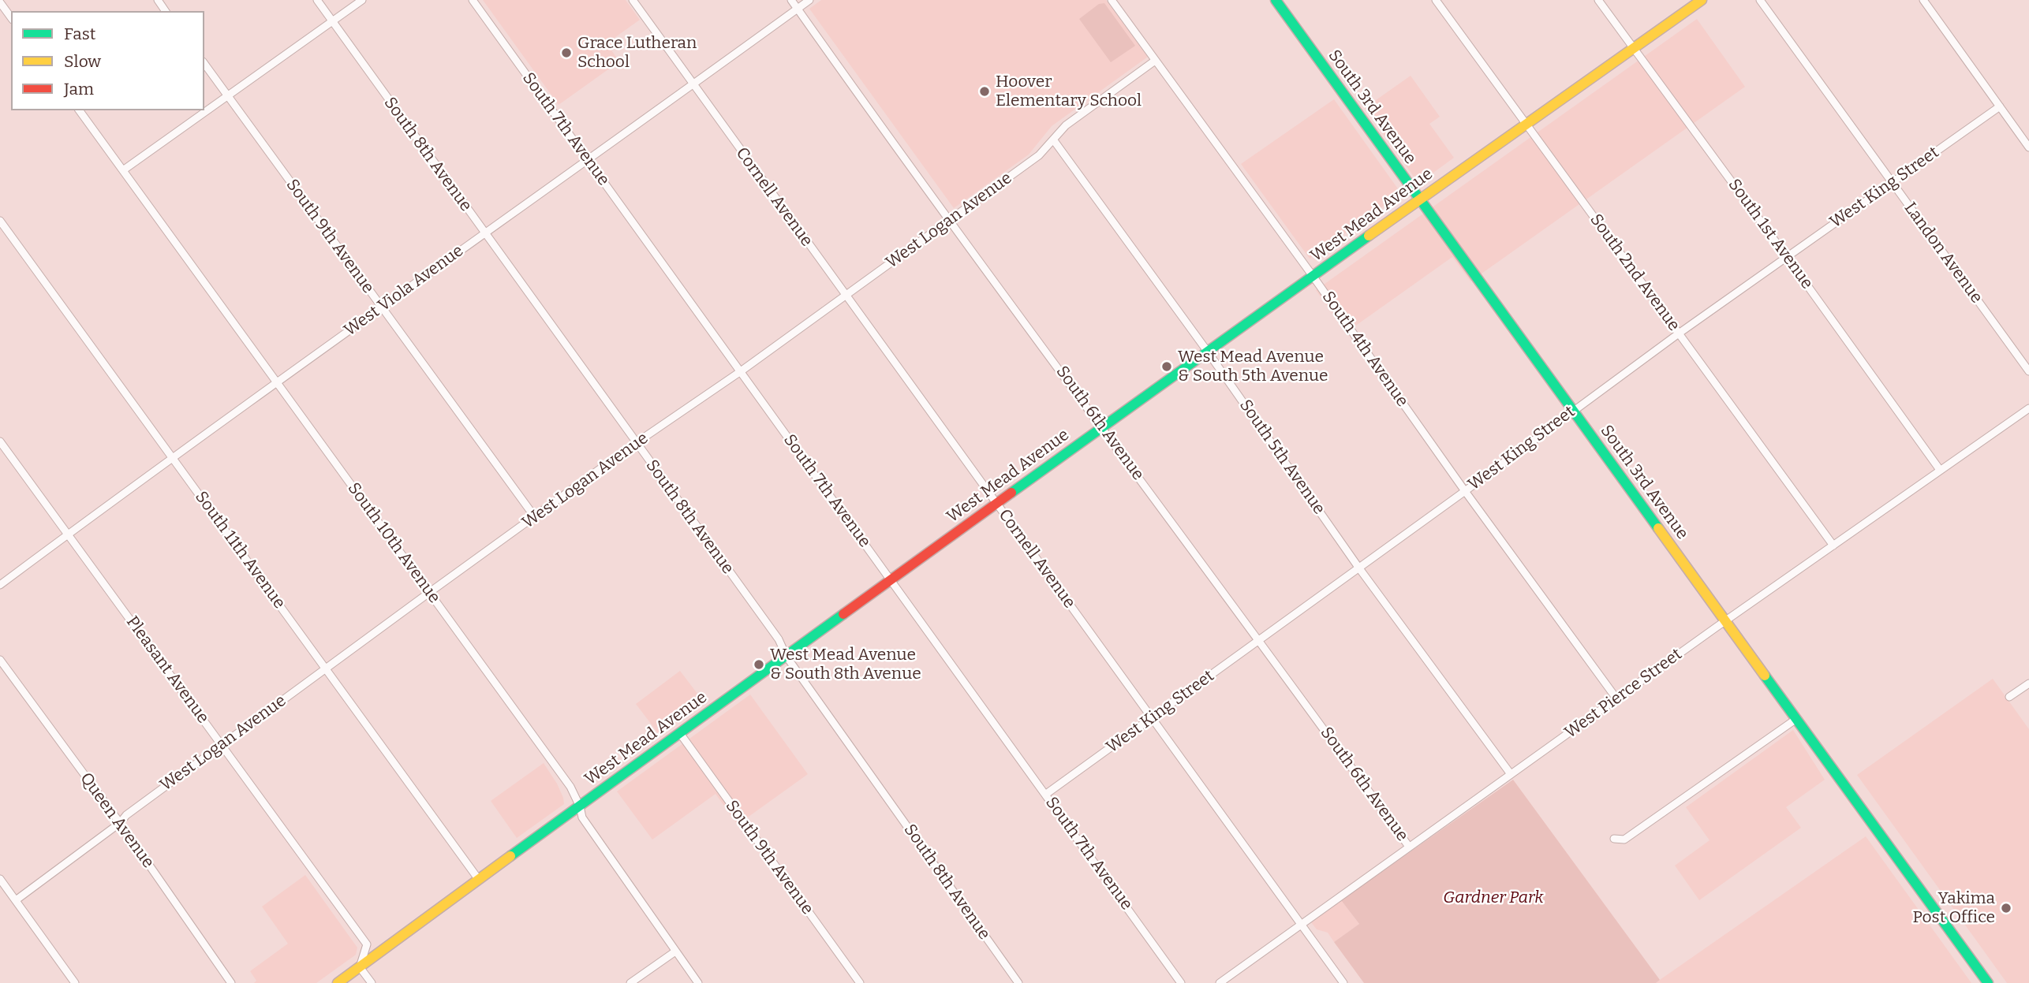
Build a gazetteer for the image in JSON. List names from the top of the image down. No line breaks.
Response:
{"streets":{"street":["South 3rd Avenue","South 7th Avenue","South 8th Avenue","West King Street","Cornell Avenue","West Mead Avenue","West Logan Avenue","South 1st Avenue","South 9th Avenue","Landon Avenue","South 2nd Avenue","West Viola Avenue","South 4th Avenue","South 6th Avenue","South 5th Avenue","South 10th Avenue","South 11th Avenue","Pleasant Avenue","West Pierce Street","Queen Avenue"]},"crossings":[["South 3rd Avenue","West King Street"],["South 3rd Avenue","West Mead Avenue"],["South 3rd Avenue","West Pierce Street"],["South 7th Avenue","West King Street"],["South 7th Avenue","West Mead Avenue"],["South 7th Avenue","West Logan Avenue"],["South 7th Avenue","West Viola Avenue"],["South 8th Avenue","West Mead Avenue"],["South 8th Avenue","West Logan Avenue"],["South 8th Avenue","West Viola Avenue"],["West King Street","Cornell Avenue"],["West King Street","South 1st Avenue"],["West King Street","Landon Avenue"],["West King Street","South 2nd Avenue"],["West King Street","South 4th Avenue"],["West King Street","South 6th Avenue"],["West King Street","South 5th Avenue"],["Cornell Avenue","West Mead Avenue"],["Cornell Avenue","West Logan Avenue"],["Cornell Avenue","West Viola Avenue"],["Cornell Avenue","West Pierce Street"],["West Mead Avenue","South 1st Avenue"],["West Mead Avenue","South 9th Avenue"],["West Mead Avenue","South 2nd Avenue"],["West Mead Avenue","South 4th Avenue"],["West Mead Avenue","South 6th Avenue"],["West Mead Avenue","South 5th Avenue"],["West Mead Avenue","South 10th Avenue"],["West Mead Avenue","South 11th Avenue"],["West Mead Avenue","Pleasant Avenue"],["West Logan Avenue","South 9th Avenue"],["West Logan Avenue","South 4th Avenue"],["West Logan Avenue","South 6th Avenue"],["West Logan Avenue","South 5th Avenue"],["West Logan Avenue","South 10th Avenue"],["West Logan Avenue","South 11th Avenue"],["West Logan Avenue","Pleasant Avenue"],["West Logan Avenue","Queen Avenue"],["South 1st Avenue","West Pierce Street"],["South 9th Avenue","West Viola Avenue"],["South 2nd Avenue","West Pierce Street"],["West Viola Avenue","South 6th Avenue"],["West Viola Avenue","South 10th Avenue"],["West Viola Avenue","South 11th Avenue"],["West Viola Avenue","Pleasant Avenue"],["South 4th Avenue","West Pierce Street"],["South 6th Avenue","West Pierce Street"],["South 5th Avenue","West Pierce Street"]],"parks":["Gardner Park"],"places":["Grace Lutheran School","Hoover Elementary School","West Mead Avenue & South 5th Avenue","West Mead Avenue & South 8th Avenue","Yakima Post Office"],"legend":["Fast","Slow","Jam"]}
